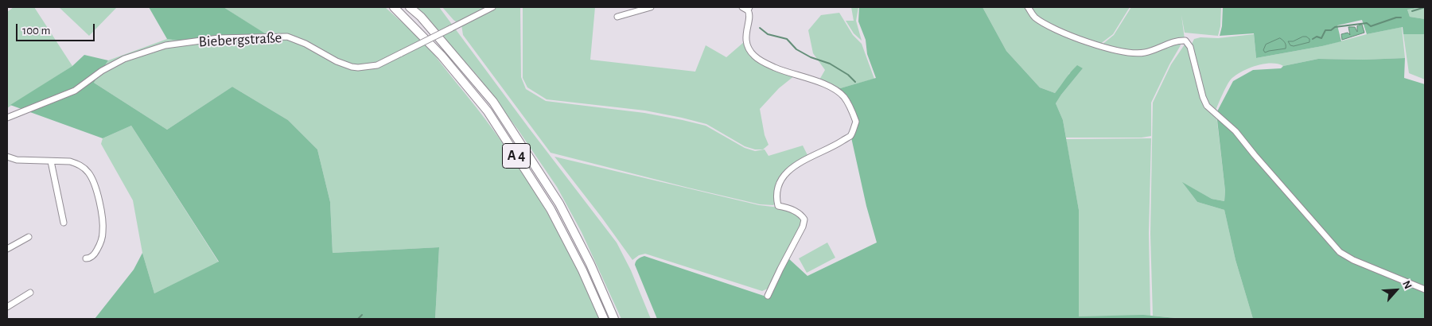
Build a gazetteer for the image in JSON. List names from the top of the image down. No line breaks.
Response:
{"streets":{"highway":["A 4"],"street":["Biebergstraße"]},"scale_bar":"100 m","north":"top right"}
